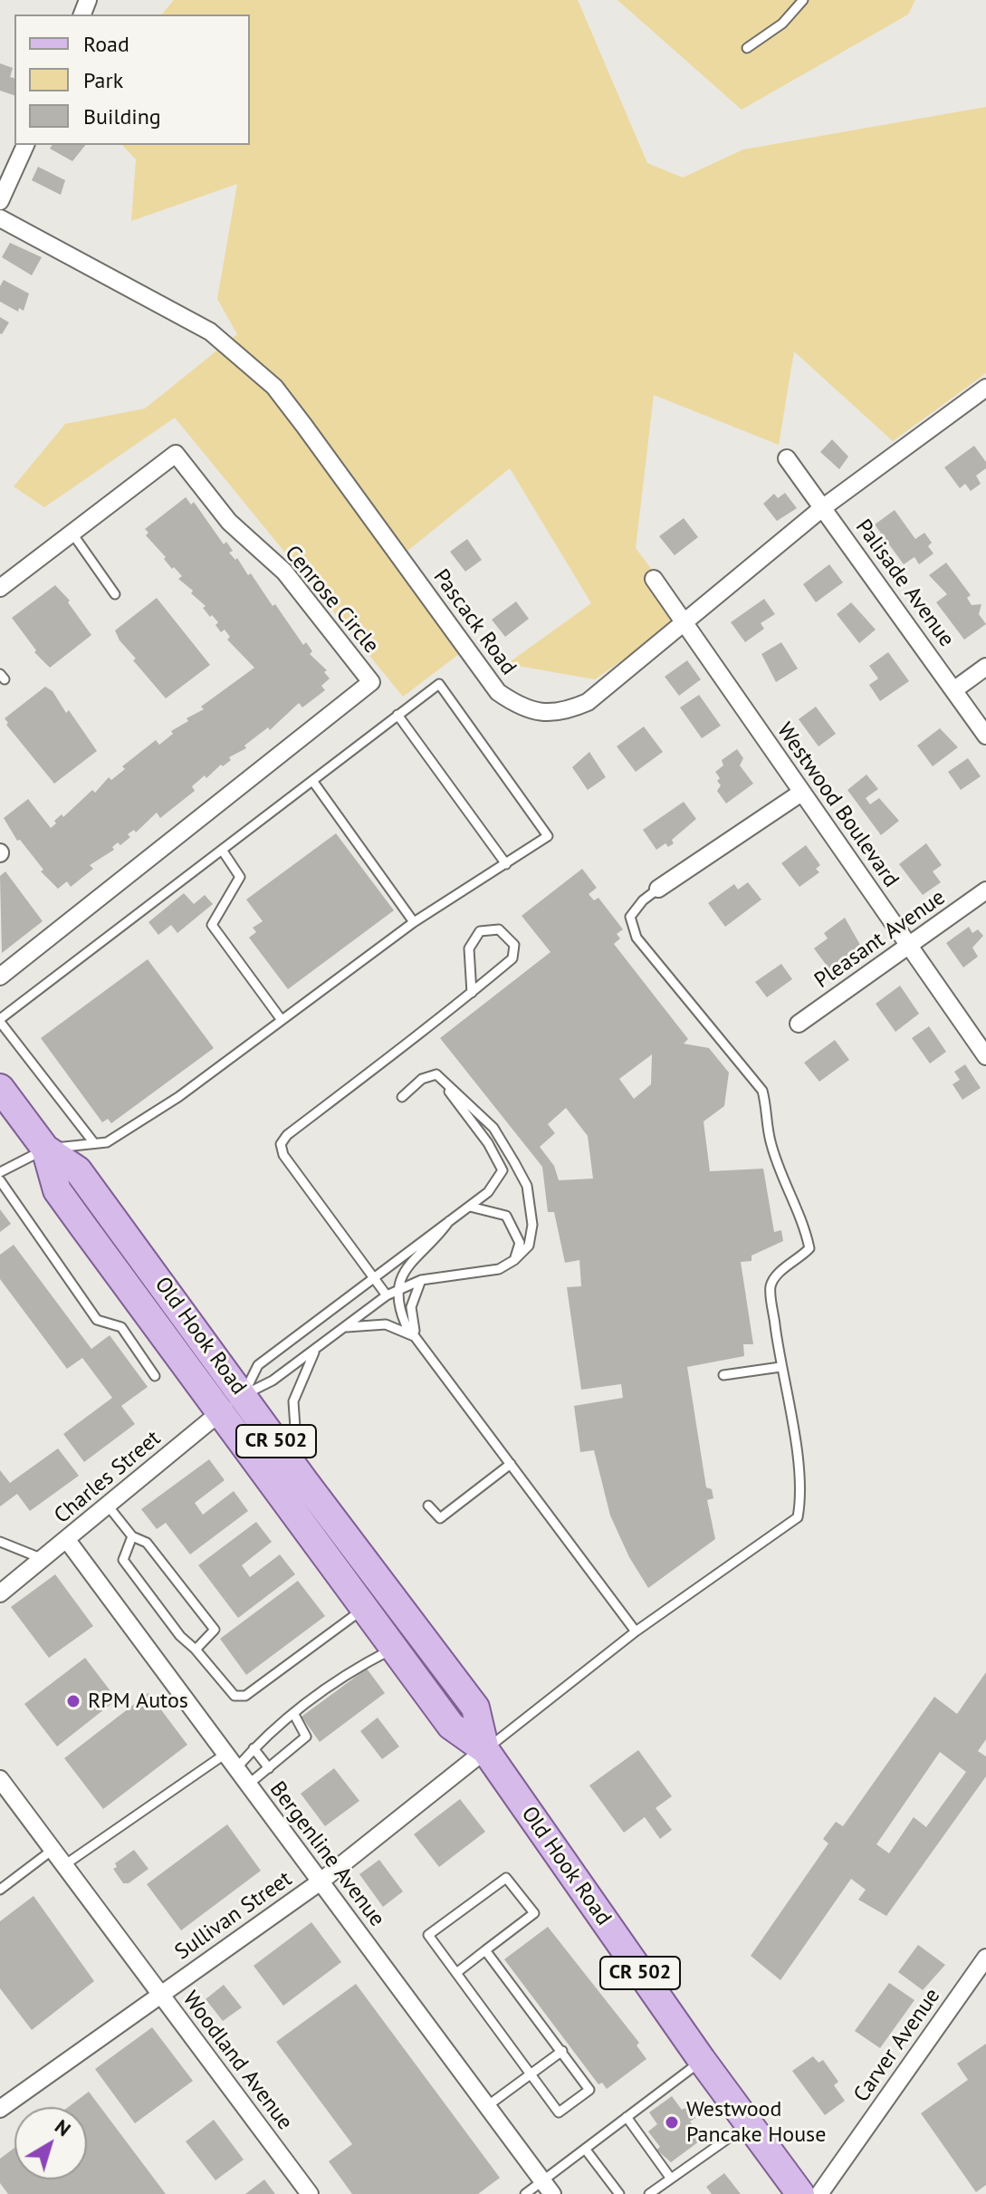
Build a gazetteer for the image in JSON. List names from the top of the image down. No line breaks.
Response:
{"streets":{"main road":["Old Hook Road","CR 502"],"street":["Palisade Avenue","Cenrose Circle","Pascack Road","Westwood Boulevard","Pleasant Avenue","Charles Street","Bergenline Avenue","Sullivan Street","Carver Avenue","Woodland Avenue"]},"crossings":[["Palisade Avenue","Pascack Road"],["Pascack Road","Westwood Boulevard"],["Westwood Boulevard","Pleasant Avenue"],["Old Hook Road","Charles Street"],["Old Hook Road","Sullivan Street"],["Charles Street","Bergenline Avenue"],["Bergenline Avenue","Sullivan Street"],["Sullivan Street","Woodland Avenue"]],"places":["RPM Autos","Westwood Pancake House"],"legend":["Road","Park","Building"],"north":"top right"}
